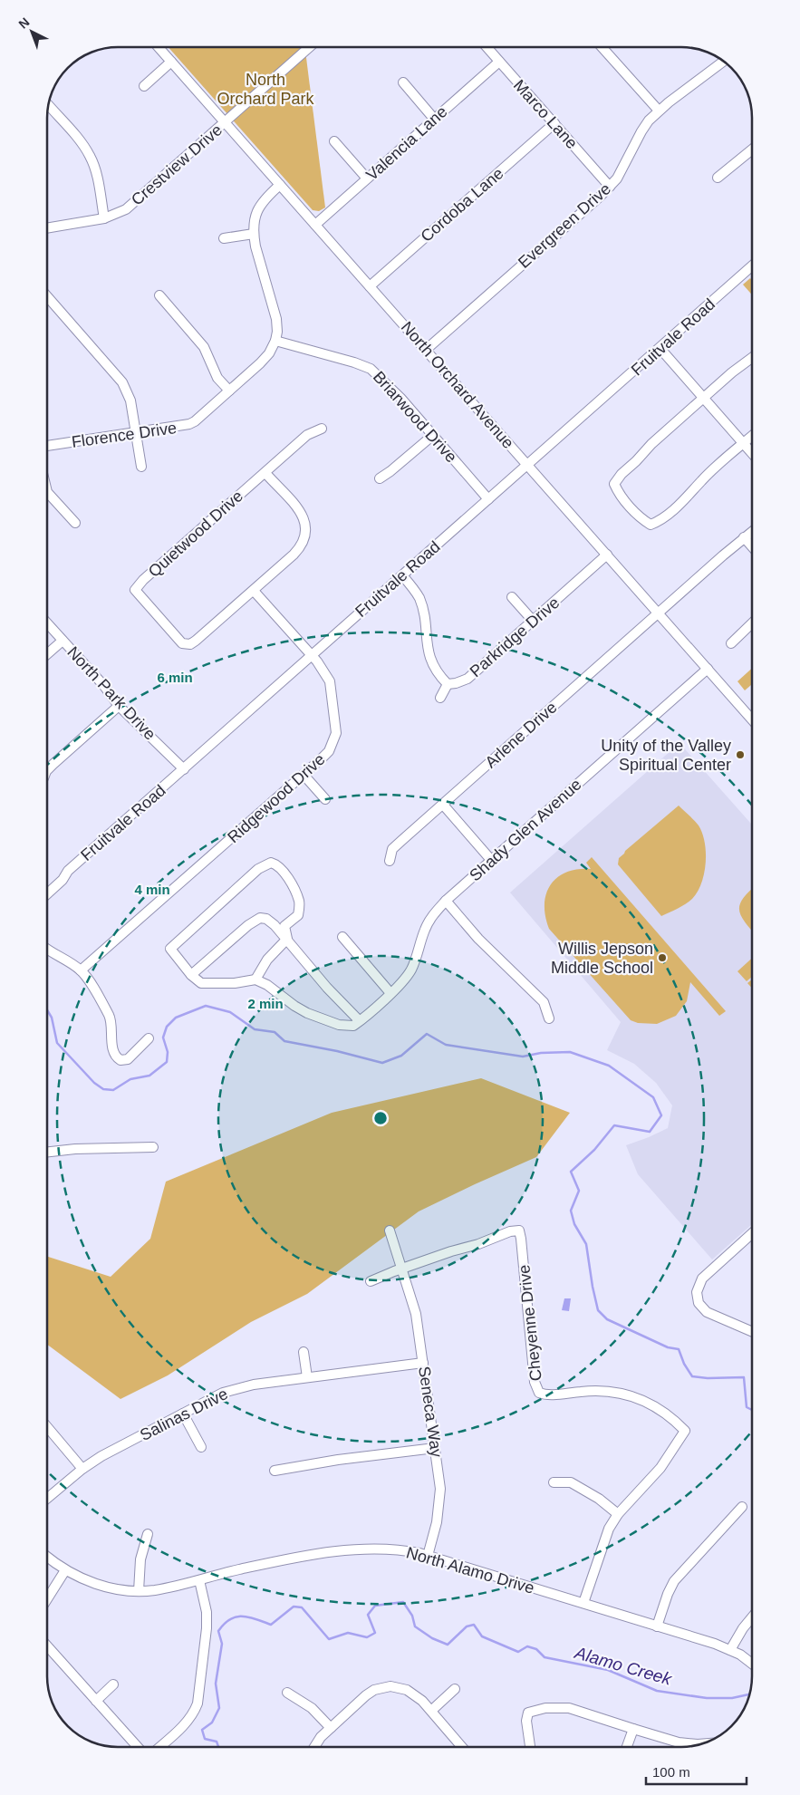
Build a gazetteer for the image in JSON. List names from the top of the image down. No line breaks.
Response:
{"streets":{"street":["Marco Lane","Valencia Lane","Crestview Drive","Cordoba Lane","Evergreen Drive","Fruitvale Road","North Orchard Avenue","Briarwood Drive","Florence Drive","Quietwood Drive","Parkridge Drive","North Park Drive","Arlene Drive","Ridgewood Drive","Shady Glen Avenue","Cheyenne Drive","Seneca Way","Salinas Drive","North Alamo Drive"]},"crossings":[["Marco Lane","Valencia Lane"],["Marco Lane","Cordoba Lane"],["Marco Lane","Evergreen Drive"],["Valencia Lane","North Orchard Avenue"],["Crestview Drive","North Orchard Avenue"],["Cordoba Lane","North Orchard Avenue"],["Evergreen Drive","North Orchard Avenue"],["Fruitvale Road","North Orchard Avenue"],["Fruitvale Road","Briarwood Drive"],["Fruitvale Road","North Park Drive"],["Fruitvale Road","Ridgewood Drive"],["North Orchard Avenue","Parkridge Drive"],["North Orchard Avenue","Arlene Drive"],["North Orchard Avenue","Shady Glen Avenue"],["Briarwood Drive","Florence Drive"],["Quietwood Drive","Ridgewood Drive"],["Cheyenne Drive","Seneca Way"],["Cheyenne Drive","North Alamo Drive"],["Seneca Way","Salinas Drive"],["Seneca Way","North Alamo Drive"]],"water":["Alamo Creek"],"parks":["North Orchard Park"],"places":["Unity of the Valley Spiritual Center","Willis Jepson Middle School"],"scale_bar":"100 m","north":"top left","rings":["6 min","4 min","2 min"]}
